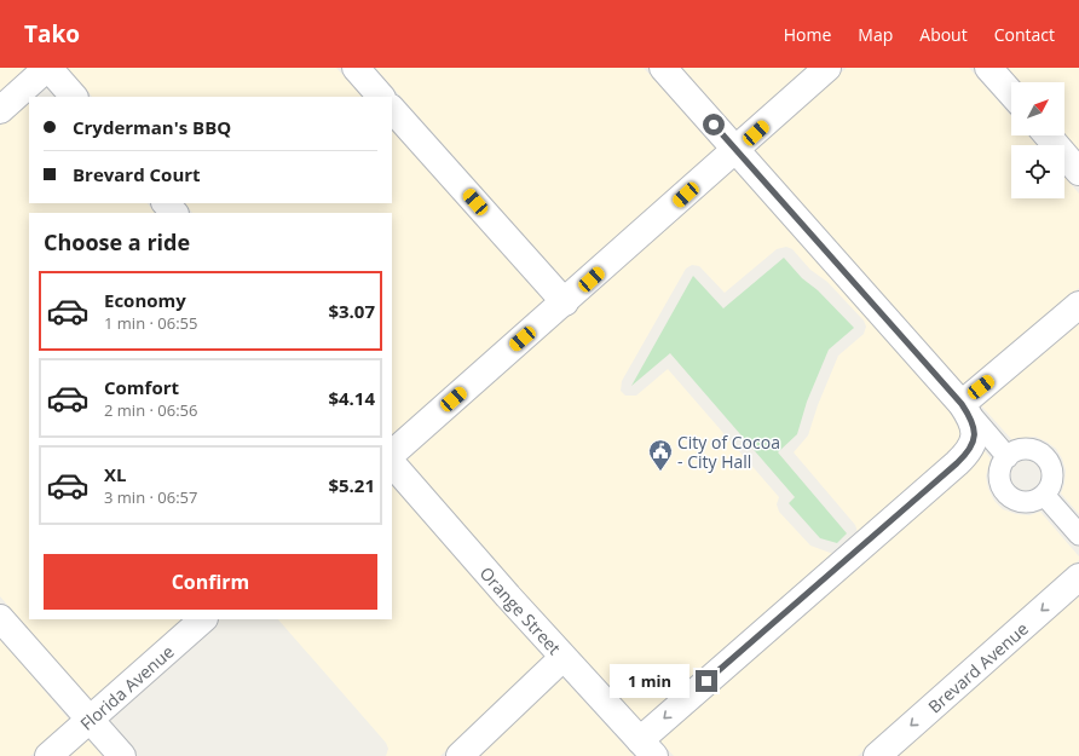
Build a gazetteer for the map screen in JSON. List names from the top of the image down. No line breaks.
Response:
{"streets":{"street":["Orange Street","Brevard Avenue","Florida Avenue"]},"places":{"public building":["City of Cocoa - City Hall"]},"north":"top right","page":{"header":"Tako","nav":["Home","Map","About","Contact"],"banner":["Cryderman's BBQ","Brevard Court"],"heading":"Choose a ride","list":[{"name":"Economy","note":"1 min · 06:55","value":"$3.07"},{"name":"Comfort","note":"2 min · 06:56","value":"$4.14"},{"name":"XL","note":"3 min · 06:57","value":"$5.21"}],"buttons":"Confirm","bubble":"1 min"}}
